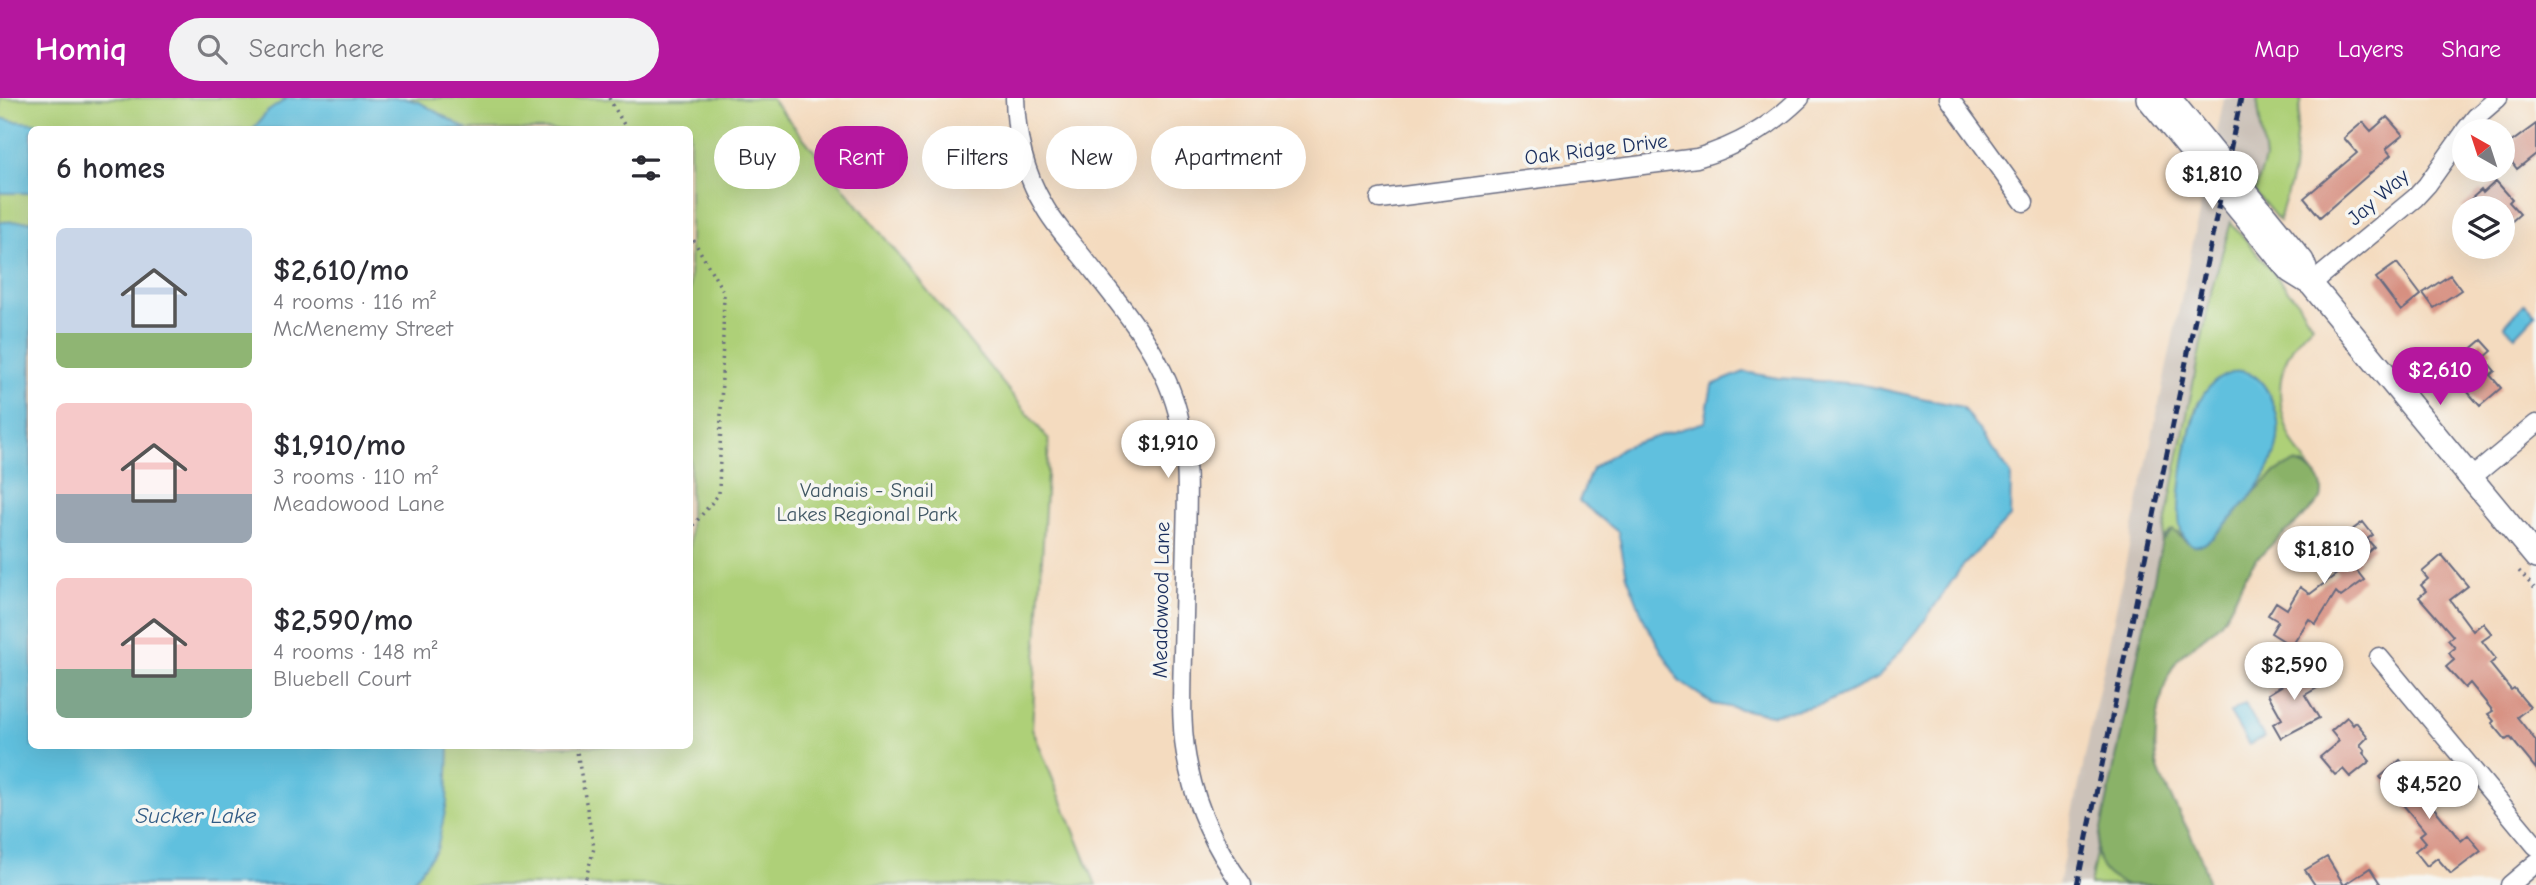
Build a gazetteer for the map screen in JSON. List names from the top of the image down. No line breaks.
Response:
{"streets":{"street":["Oak Ridge Drive","Jay Way","Meadowood Lane"]},"water":["Sucker Lake"],"parks":["Vadnais - Snail Lakes Regional Park"],"north":"top left","page":{"header":"Homiq","search":"Search here","nav":["Map","Layers","Share"],"chip":["Buy","Rent","Filters","New","Apartment"],"heading":"6 homes","price":["$1,810","$2,610","$1,910","$1,810","$2,590","$4,520"],"list":[{"name":"$2,610/mo","note":"4 rooms · 116 m² · McMenemy Street"},{"name":"$1,910/mo","note":"3 rooms · 110 m² · Meadowood Lane"},{"name":"$2,590/mo","note":"4 rooms · 148 m² · Bluebell Court"}]}}
